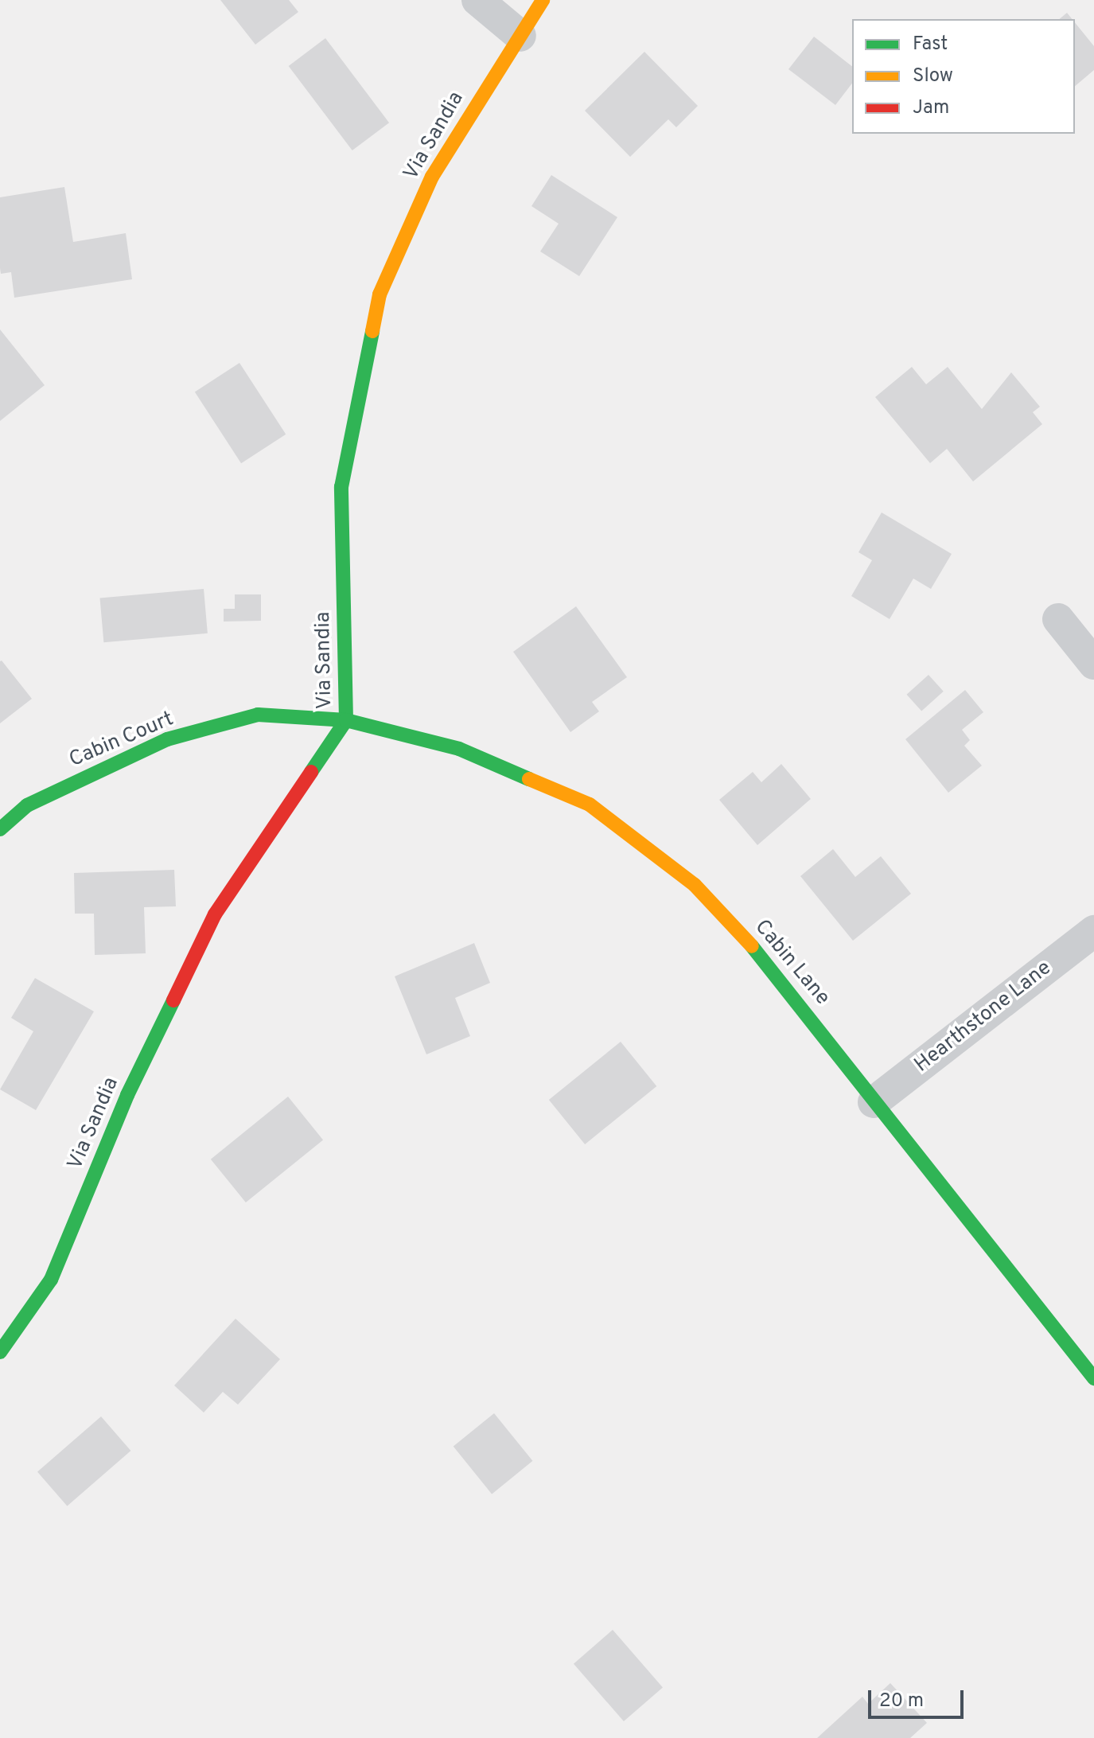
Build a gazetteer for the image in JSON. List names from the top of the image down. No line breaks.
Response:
{"streets":{"street":["Via Sandia","Cabin Court","Cabin Lane","Hearthstone Lane"]},"crossings":[["Via Sandia","Cabin Court"],["Via Sandia","Cabin Lane"],["Cabin Court","Cabin Lane"],["Cabin Lane","Hearthstone Lane"]],"legend":["Fast","Slow","Jam"],"scale_bar":"20 m"}
